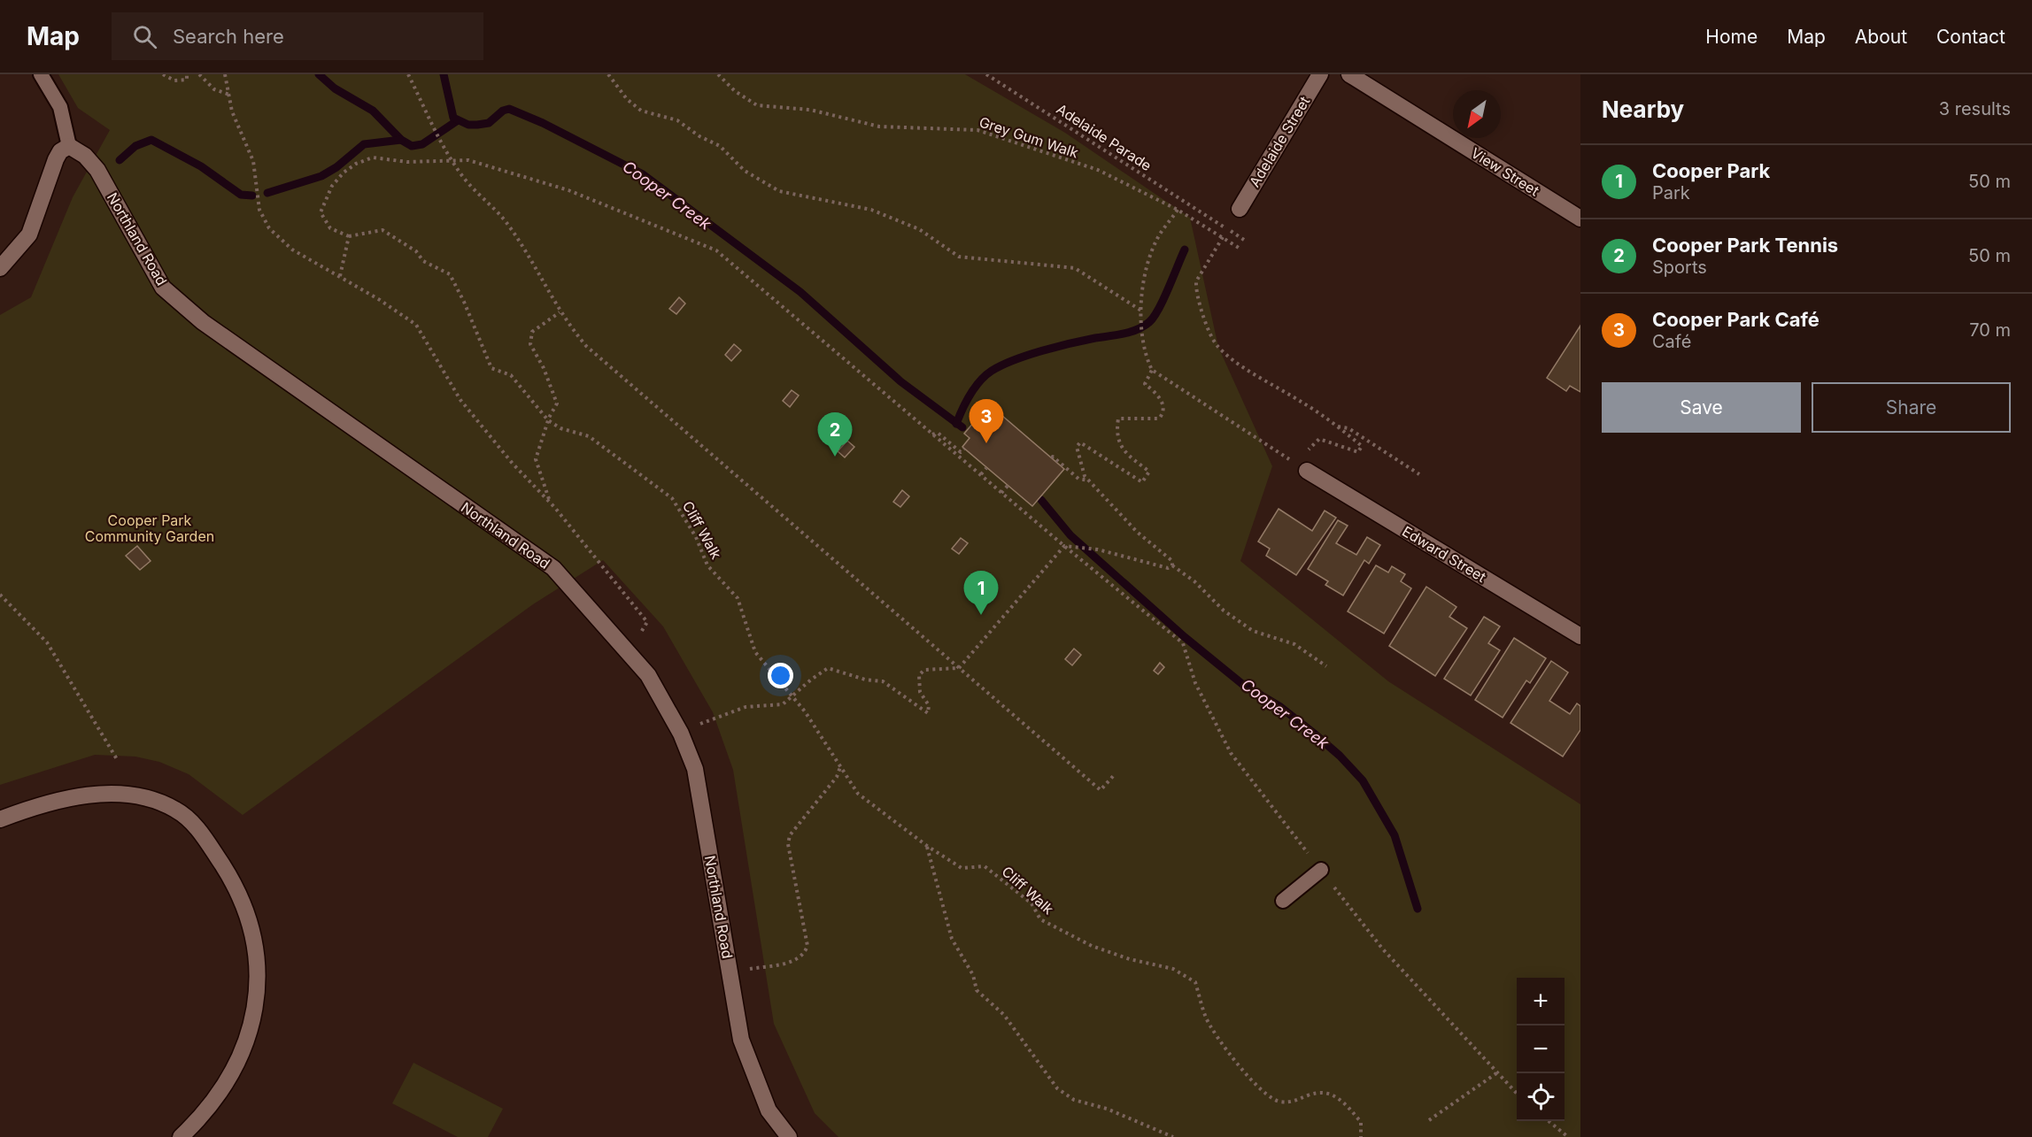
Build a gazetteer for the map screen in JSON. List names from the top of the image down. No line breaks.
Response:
{"streets":{"street":["Adelaide Street","View Street","Northland Road","Edward Street"],"path":["Grey Gum Walk","Adelaide Parade","Cliff Walk"]},"water":["Cooper Creek"],"parks":["Cooper Park Community Garden"],"north":"bottom left","page":{"header":"Map","search":"Search here","nav":["Home","Map","About","Contact"],"heading":["Nearby","3 results"],"list":[{"mark":"1","name":"Cooper Park","note":"Park","value":"50 m"},{"mark":"2","name":"Cooper Park Tennis","note":"Sports","value":"50 m"},{"mark":"3","name":"Cooper Park Café","note":"Café","value":"70 m"}],"buttons":["Save","Share"],"pins":["3","2","1"],"map_buttons":["+","−"]}}
